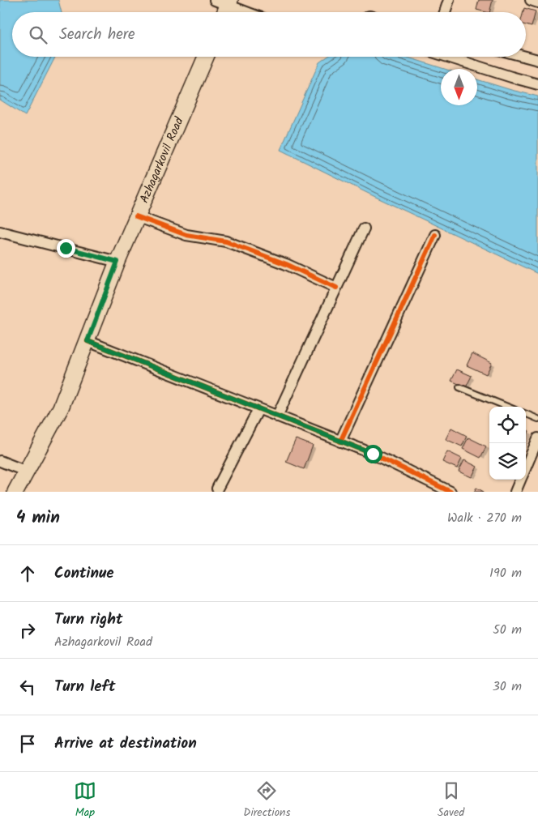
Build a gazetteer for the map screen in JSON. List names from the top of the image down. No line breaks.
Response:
{"streets":{"main road":["Azhagarkovil Road"]},"north":"bottom","page":{"search":"Search here","heading":["4 min","Walk · 270 m"],"list":[["Continue","190 m"],["Turn right","Azhagarkovil Road","50 m"],["Turn left","30 m"],"Arrive at destination"],"nav":["Map","Directions","Saved"]}}
